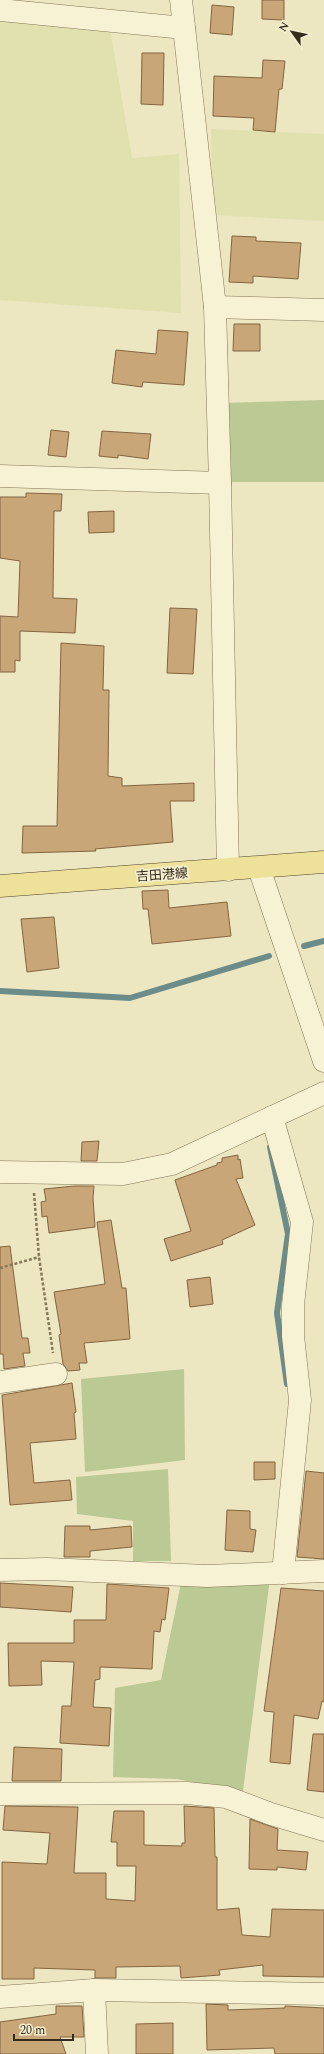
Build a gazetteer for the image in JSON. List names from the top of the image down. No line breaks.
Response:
{"streets":{"main road":["吉田港線"]},"scale_bar":"20 m","north":"top left"}
